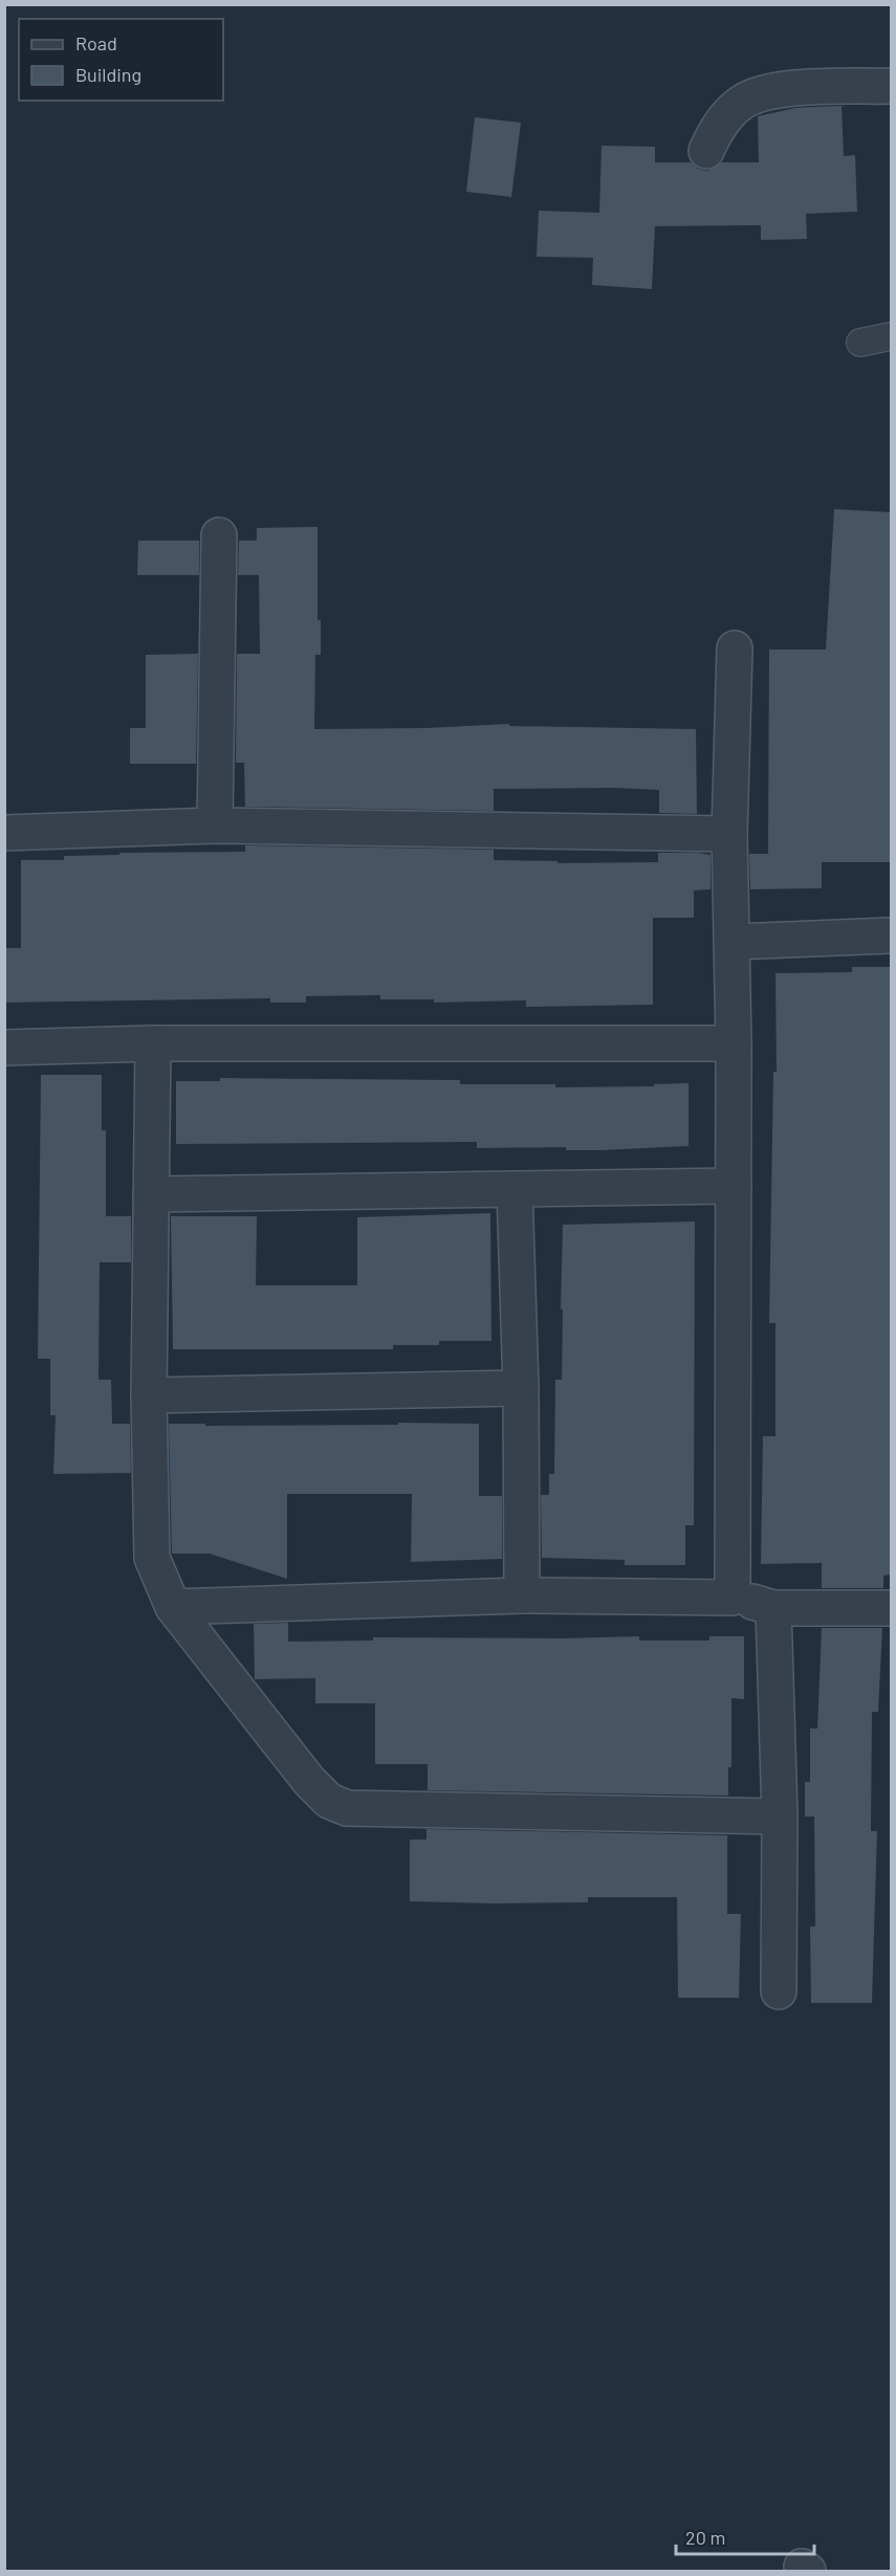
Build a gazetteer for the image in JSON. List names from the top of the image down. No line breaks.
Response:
{"legend":["Road","Building"],"scale_bar":"20 m"}
